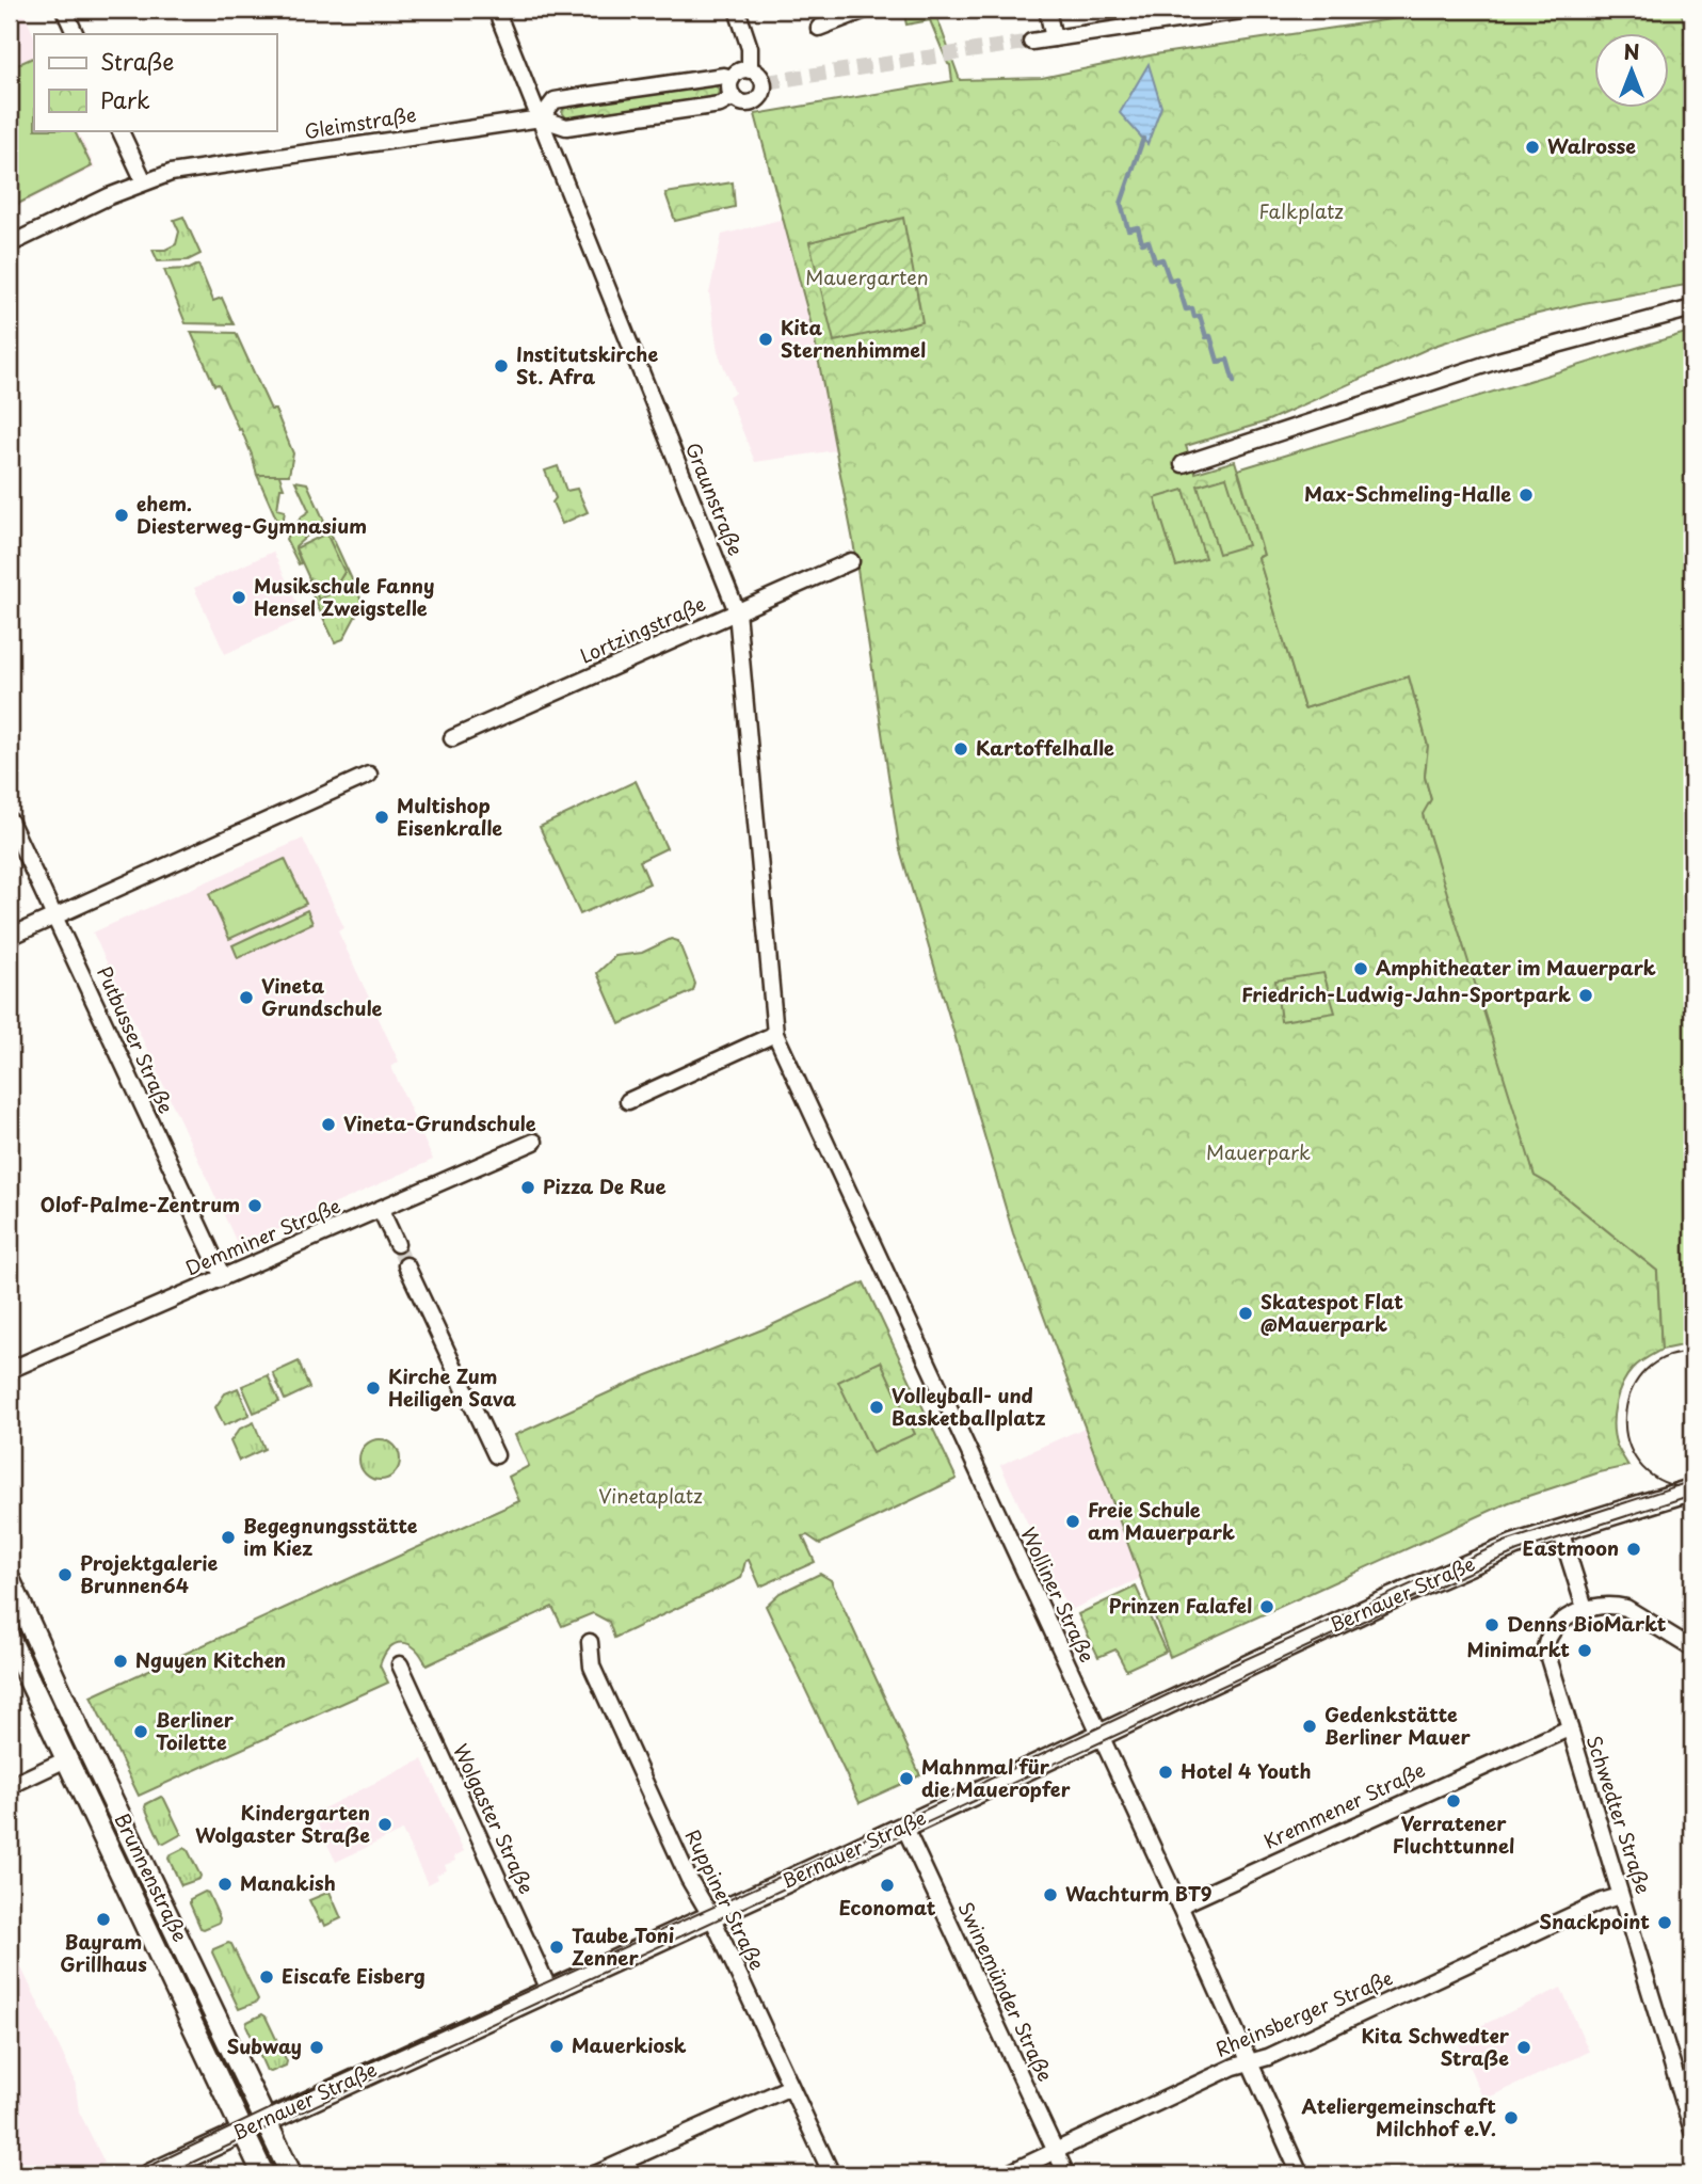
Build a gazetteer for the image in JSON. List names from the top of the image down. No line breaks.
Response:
{"streets":{"main road":["Bernauer Straße","Brunnenstraße"],"street":["Gleimstraße","Graunstraße","Lortzingstraße","Putbusser Straße","Demminer Straße","Wolliner Straße","Kremmener Straße","Schwedter Straße","Wolgaster Straße","Ruppiner Straße","Swinemünder Straße","Rheinsberger Straße"]},"crossings":[["Gleimstraße","Graunstraße"],["Graunstraße","Lortzingstraße"],["Graunstraße","Wolliner Straße"],["Putbusser Straße","Demminer Straße"],["Wolliner Straße","Bernauer Straße"],["Wolliner Straße","Kremmener Straße"],["Wolliner Straße","Rheinsberger Straße"],["Bernauer Straße","Wolgaster Straße"],["Bernauer Straße","Brunnenstraße"],["Bernauer Straße","Ruppiner Straße"],["Bernauer Straße","Swinemünder Straße"],["Kremmener Straße","Schwedter Straße"],["Schwedter Straße","Rheinsberger Straße"],["Swinemünder Straße","Rheinsberger Straße"]],"parks":["Falkplatz","Mauergarten","Mauerpark","Vinetaplatz"],"places":["Walrosse","Kita Sternenhimmel","Institutskirche St. Afra","Max-Schmeling-Halle","ehem. Diesterweg-Gymnasium","Musikschule Fanny Hensel Zweigstelle","Kartoffelhalle","Multishop Eisenkralle","Amphitheater im Mauerpark","Friedrich-Ludwig-Jahn-Sportpark","Vineta Grundschule","Vineta-Grundschule","Pizza De Rue","Olof-Palme-Zentrum","Skatespot Flat @Mauerpark","Kirche Zum Heiligen Sava","Volleyball- und Basketballplatz","Freie Schule am Mauerpark","Begegnungsstätte im Kiez","Eastmoon","Projektgalerie Brunnen64","Prinzen Falafel","Denns BioMarkt","Minimarkt","Nguyen Kitchen","Gedenkstätte Berliner Mauer","Berliner Toilette","Hotel 4 Youth","Mahnmal für die Maueropfer","Verratener Fluchttunnel","Kindergarten Wolgaster Straße","Manakish","Economat","Wachturm BT9","Bayram Grillhaus","Snackpoint","Taube Toni Zenner","Eiscafe Eisberg","Mauerkiosk","Subway","Kita Schwedter Straße","Ateliergemeinschaft Milchhof e.V."],"legend":["Straße","Park"],"north":"top"}
